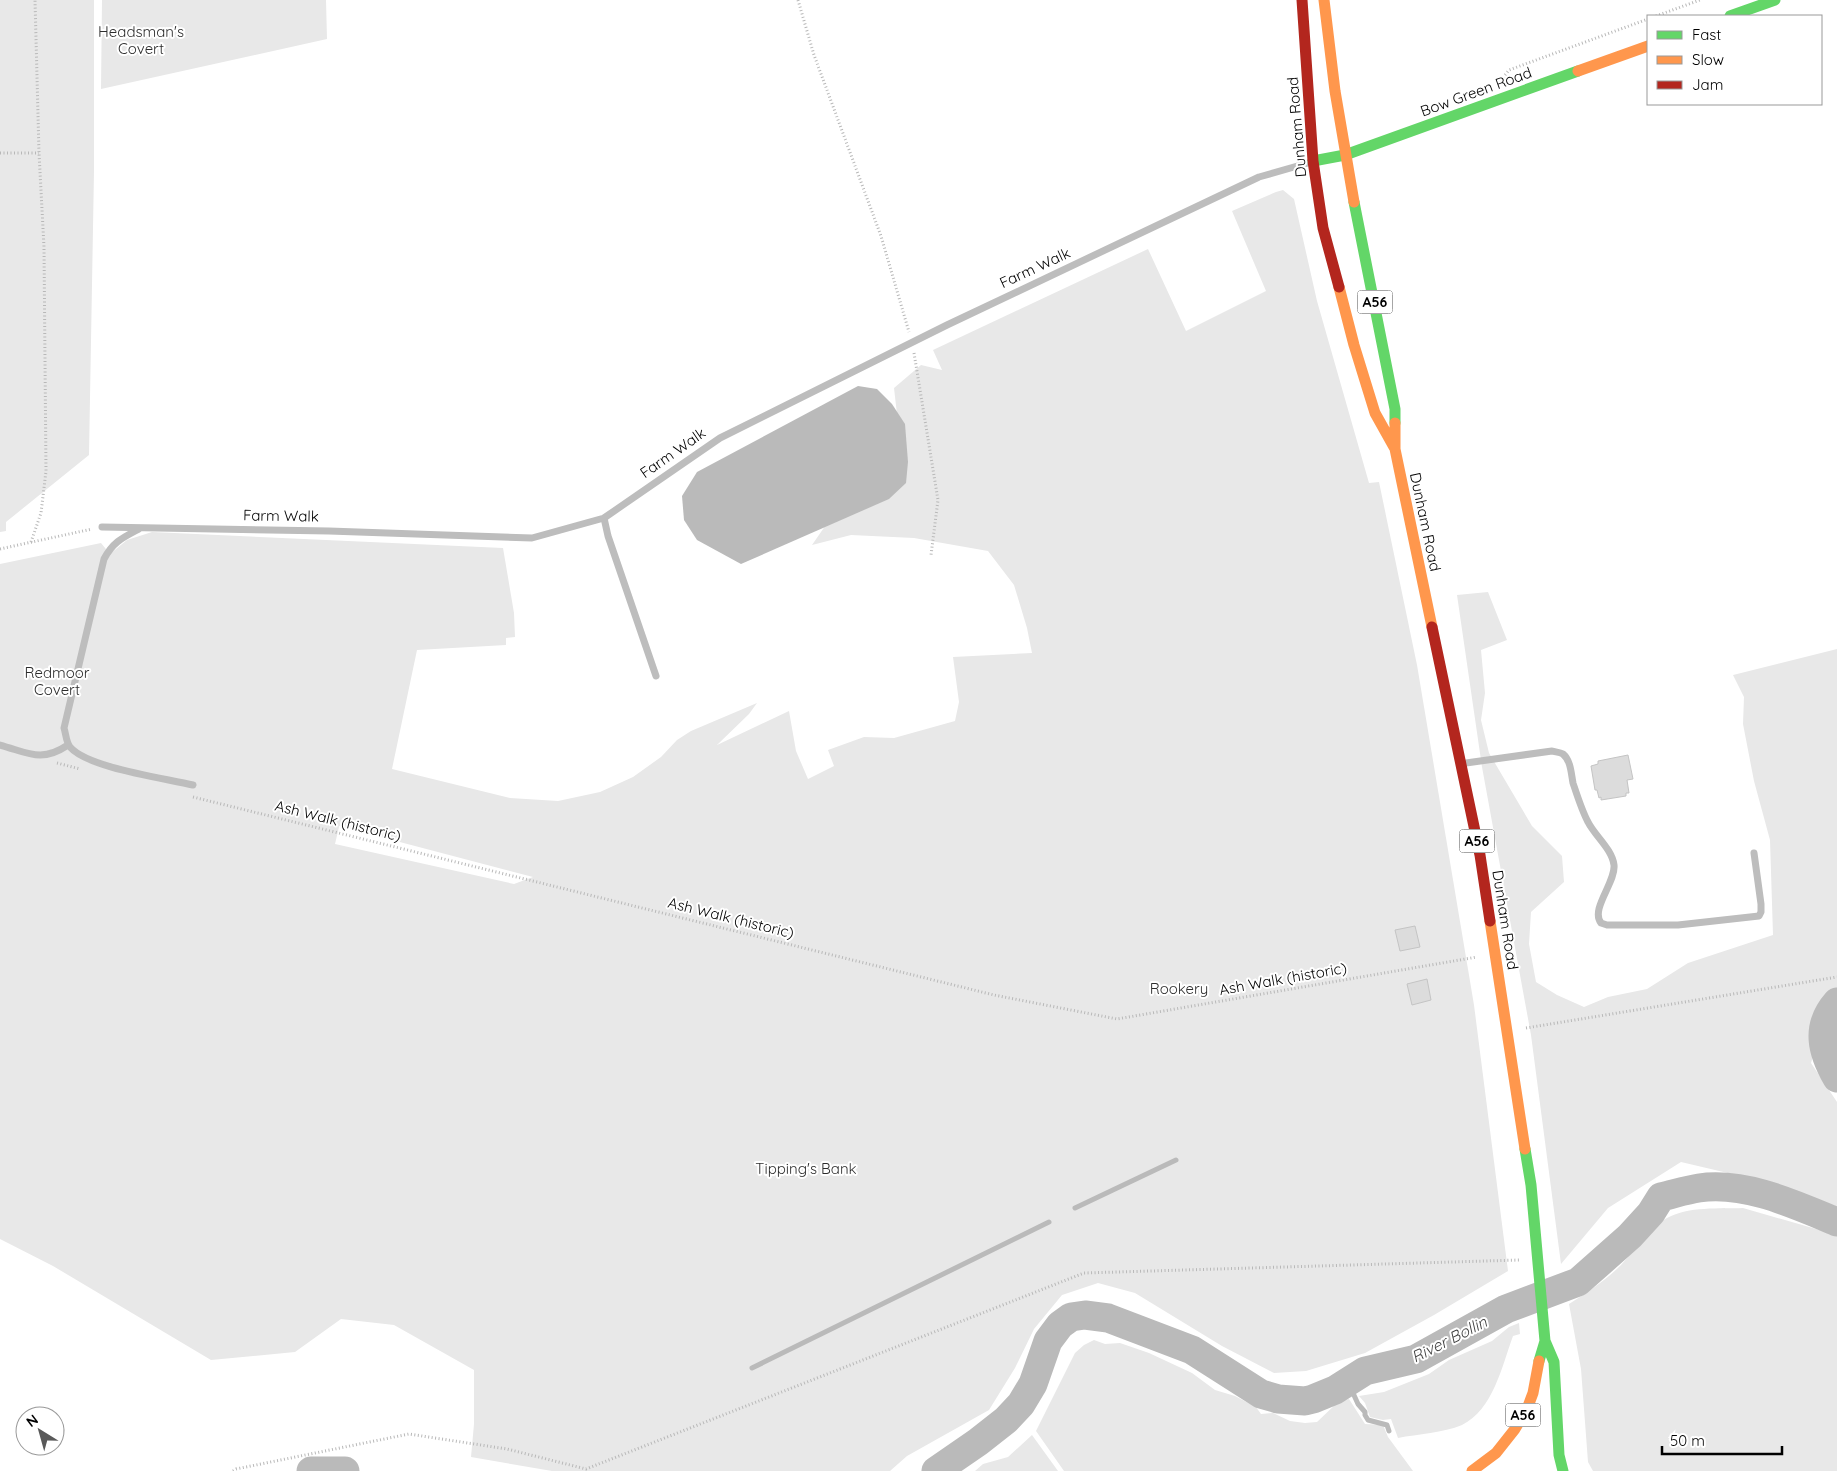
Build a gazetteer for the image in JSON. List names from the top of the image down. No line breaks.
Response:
{"streets":{"main road":["Bow Green Road","Dunham Road","A56"],"lane":["Farm Walk"],"path":["Ash Walk (historic)"]},"crossings":[["Bow Green Road","Dunham Road"],["Bow Green Road","Farm Walk"],["Dunham Road","Farm Walk"]],"water":["River Bollin"],"parks":["Headsman's Covert","Redmoor Covert","Rookery","Tipping's Bank"],"legend":["Fast","Slow","Jam"],"scale_bar":"50 m","north":"top left"}
